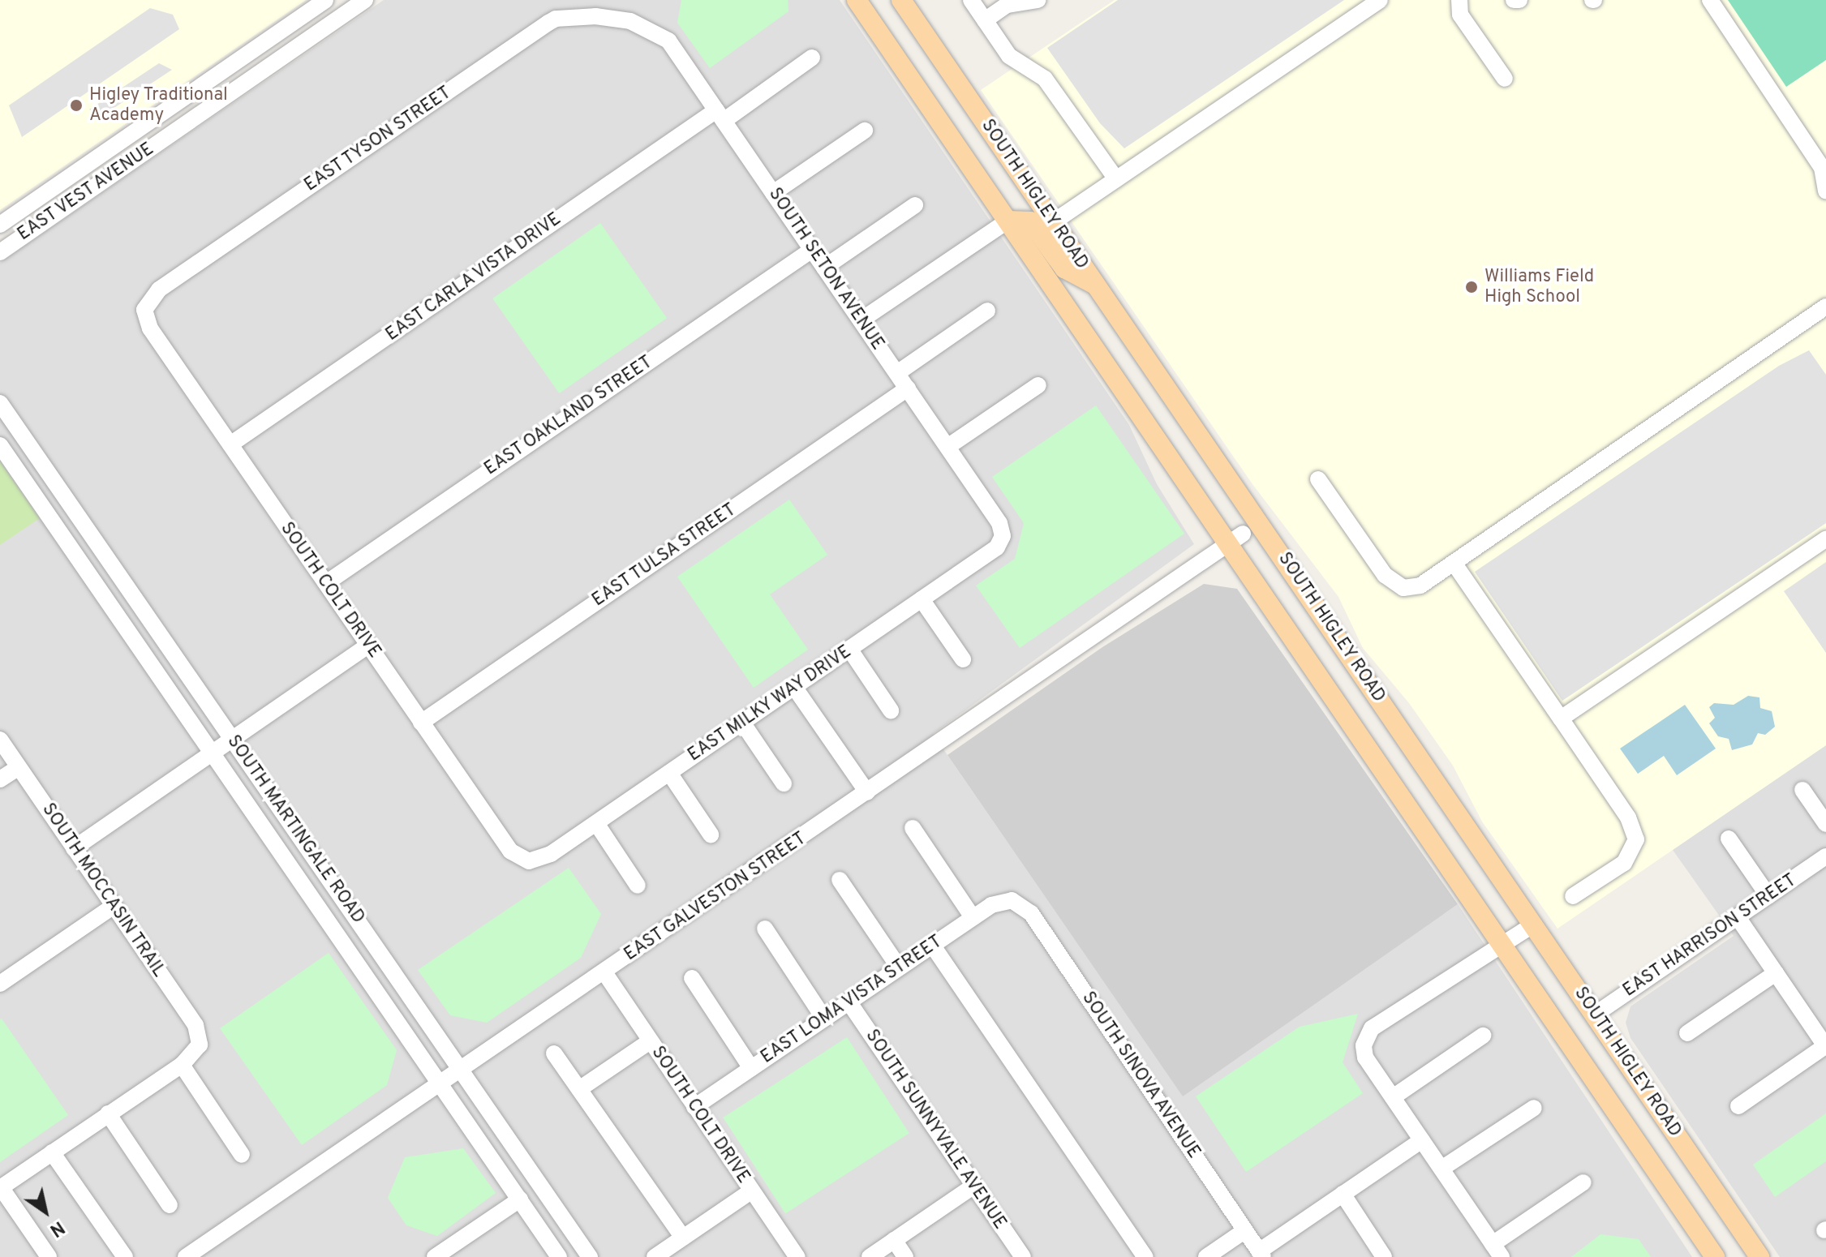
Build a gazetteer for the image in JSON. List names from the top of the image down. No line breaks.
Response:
{"streets":{"main road":["SOUTH HIGLEY ROAD"],"street":["EAST TYSON STREET","EAST VEST AVENUE","SOUTH SETON AVENUE","EAST CARLA VISTA DRIVE","EAST OAKLAND STREET","EAST TULSA STREET","SOUTH COLT DRIVE","EAST MILKY WAY DRIVE","SOUTH MARTINGALE ROAD","SOUTH MOCCASIN TRAIL","EAST GALVESTON STREET","EAST HARRISON STREET","EAST LOMA VISTA STREET","SOUTH SINOVA AVENUE","SOUTH SUNNYVALE AVENUE"]},"crossings":[["EAST TYSON STREET","SOUTH SETON AVENUE"],["EAST TYSON STREET","SOUTH COLT DRIVE"],["SOUTH HIGLEY ROAD","EAST GALVESTON STREET"],["SOUTH HIGLEY ROAD","EAST HARRISON STREET"],["SOUTH SETON AVENUE","EAST CARLA VISTA DRIVE"],["SOUTH SETON AVENUE","EAST OAKLAND STREET"],["SOUTH SETON AVENUE","EAST TULSA STREET"],["SOUTH SETON AVENUE","EAST MILKY WAY DRIVE"],["EAST CARLA VISTA DRIVE","SOUTH COLT DRIVE"],["EAST OAKLAND STREET","SOUTH COLT DRIVE"],["EAST TULSA STREET","SOUTH COLT DRIVE"],["SOUTH COLT DRIVE","EAST MILKY WAY DRIVE"],["SOUTH COLT DRIVE","EAST GALVESTON STREET"],["SOUTH COLT DRIVE","EAST LOMA VISTA STREET"],["SOUTH MARTINGALE ROAD","EAST GALVESTON STREET"],["EAST LOMA VISTA STREET","SOUTH SINOVA AVENUE"],["EAST LOMA VISTA STREET","SOUTH SUNNYVALE AVENUE"]],"places":["Higley Traditional Academy","Williams Field High School"],"north":"bottom right"}
